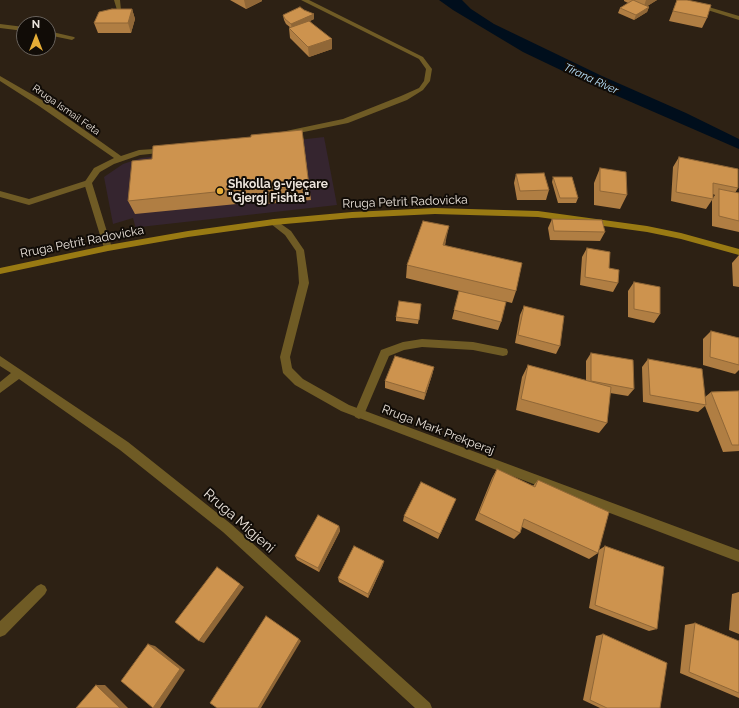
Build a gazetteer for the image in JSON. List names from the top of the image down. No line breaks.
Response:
{"streets":{"main road":["Rruga Petrit Radovicka"],"street":["Rruga Ismail Feta","Rruga Mark Prekperaj","Rruga Migjeni"]},"crossings":[["Rruga Petrit Radovicka","Rruga Mark Prekperaj"]],"water":["Tirana River"],"places":["Shkolla 9-vjeçare \"Gjergj Fishta\""],"north":"top"}
